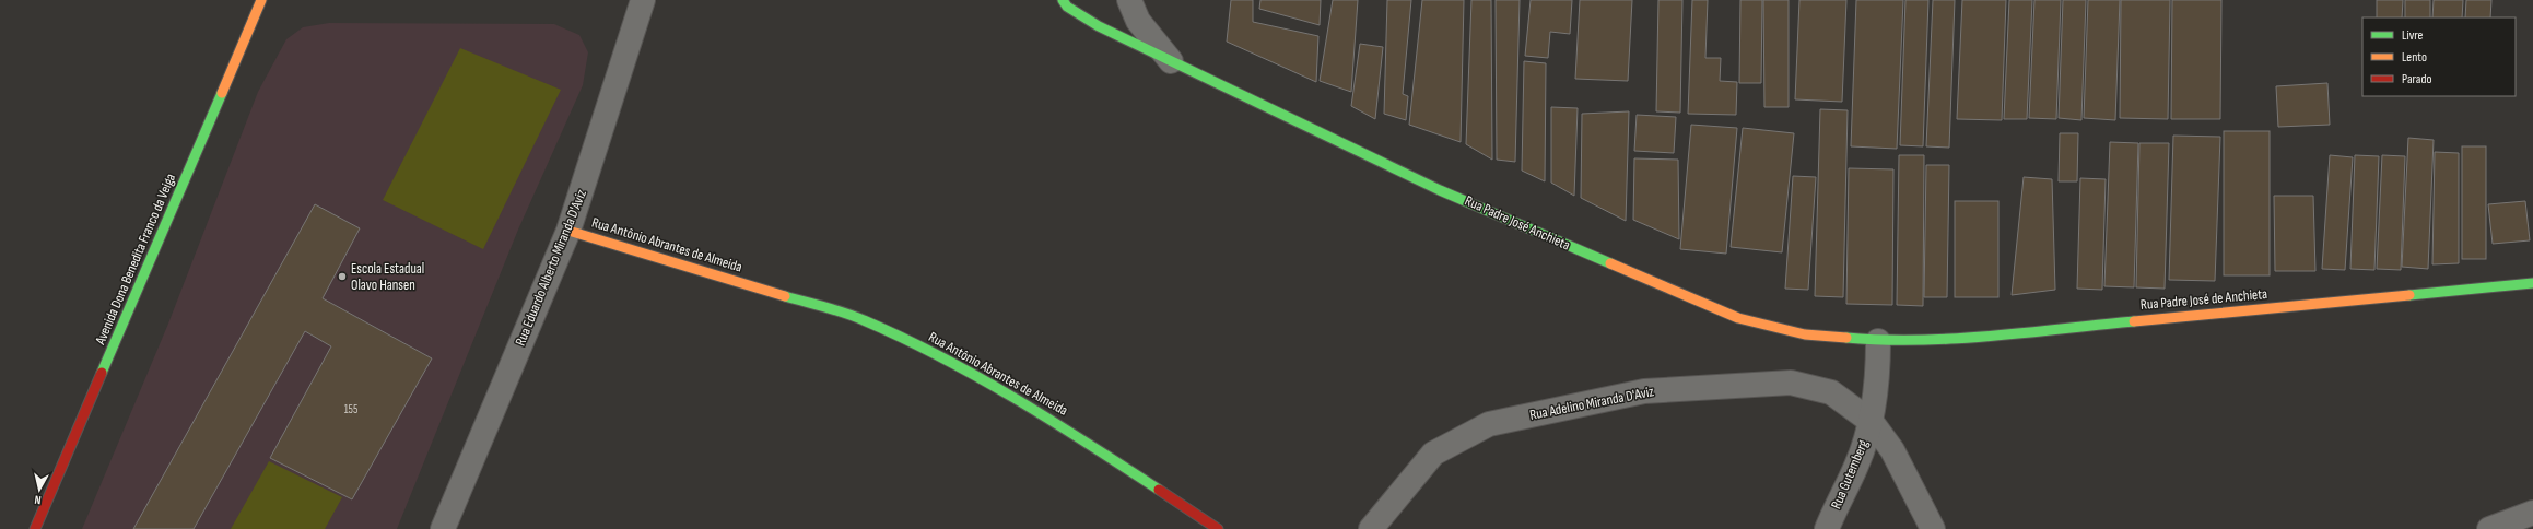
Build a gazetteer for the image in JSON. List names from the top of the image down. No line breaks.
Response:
{"streets":{"street":["Rua Padre José Anchieta","Rua Antônio Abrantes de Almeida","Avenida Dona Benedita Franco da Veiga","Rua Eduardo Alberto Miranda D'Aviz","Rua Padre José de Anchieta","Rua Adelino Miranda D'Aviz","Rua Gutemberg"]},"crossings":[["Rua Padre José Anchieta","Rua Padre José de Anchieta"],["Rua Padre José Anchieta","Rua Gutemberg"],["Rua Antônio Abrantes de Almeida","Rua Eduardo Alberto Miranda D'Aviz"],["Rua Padre José de Anchieta","Rua Gutemberg"],["Rua Adelino Miranda D'Aviz","Rua Gutemberg"]],"places":["Escola Estadual Olavo Hansen"],"house_numbers":["155"],"legend":["Livre","Lento","Parado"],"north":"bottom"}
